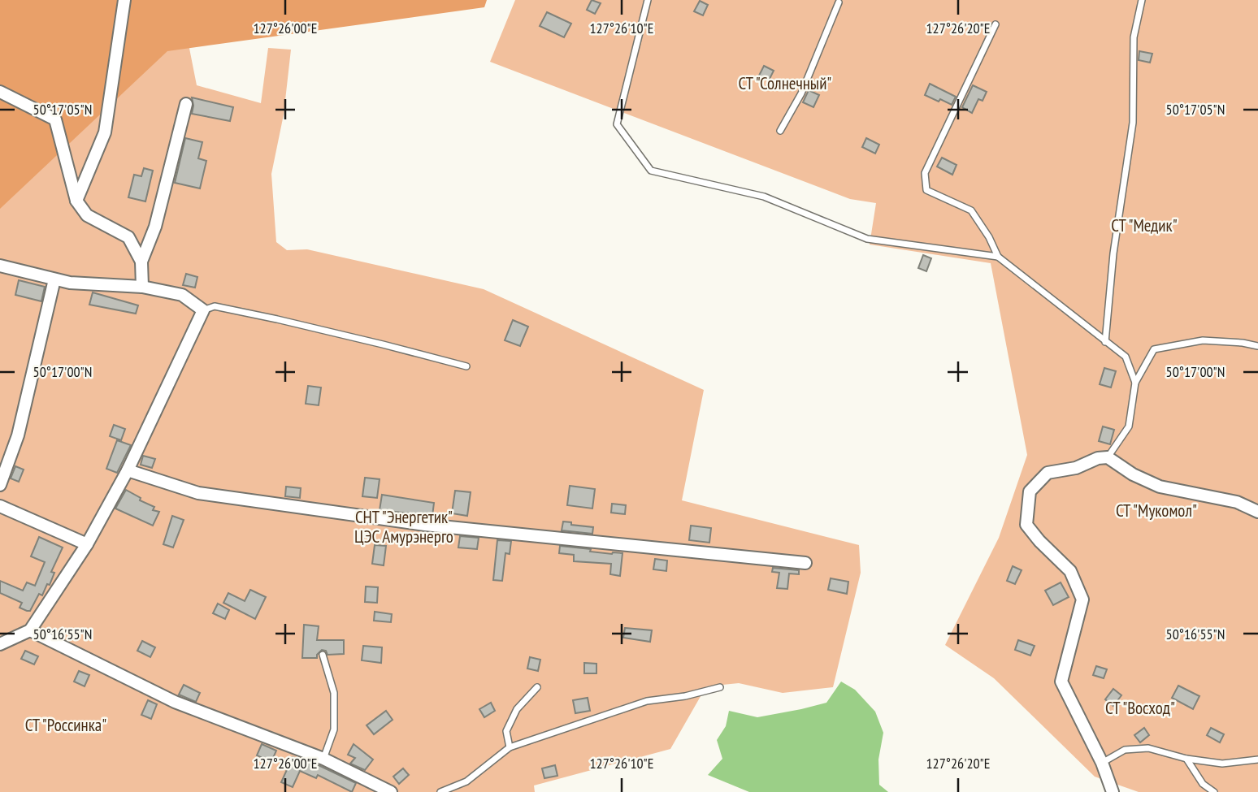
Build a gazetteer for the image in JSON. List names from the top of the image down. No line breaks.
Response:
{"parks":["СТ \"Солнечный\"","СТ \"Медик\"","СТ \"Мукомол\"","СНТ \"Энергетик\" ЦЭС Амурэнерго","СТ \"Восход\"","СТ \"Россинка\""],"coordinates":["127°26'00\"E","127°26'10\"E","127°26'20\"E","50°17'05\"N","50°17'00\"N","50°16'55\"N"]}
